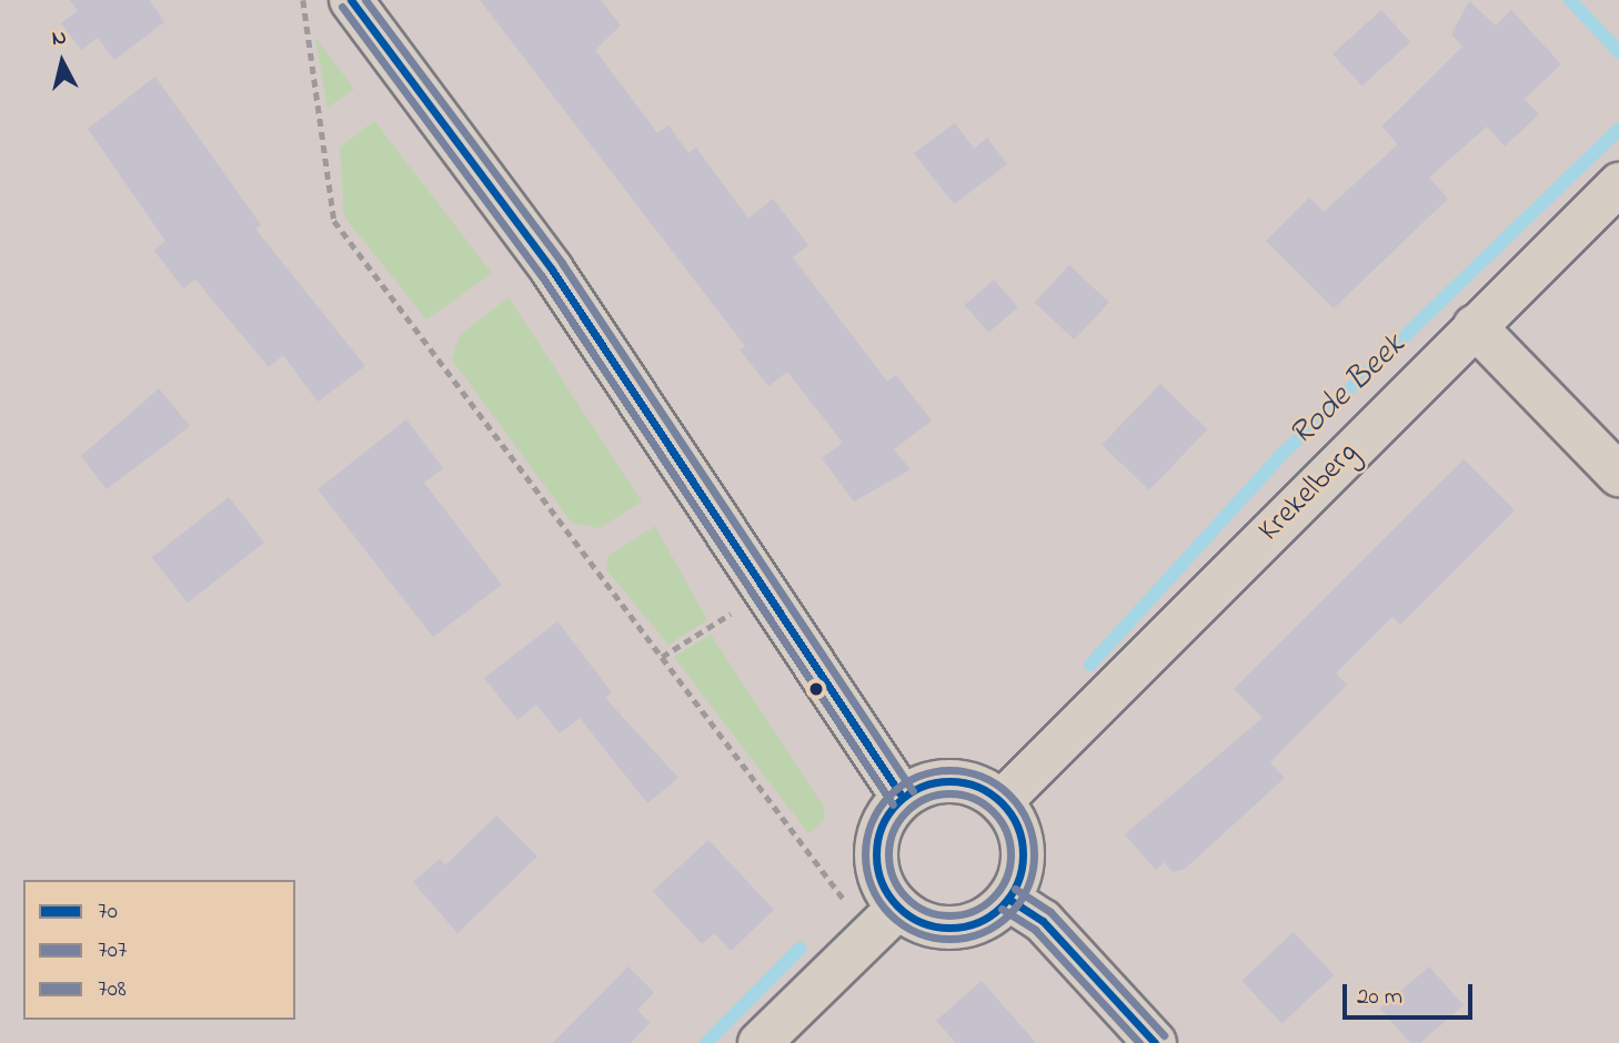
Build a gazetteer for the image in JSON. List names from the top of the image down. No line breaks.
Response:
{"streets":{"street":["Krekelberg"]},"water":["Rode Beek"],"lines":["transit line 70","transit line 708","transit line 707"],"legend":["70","707","708"],"scale_bar":"20 m","north":"top"}
